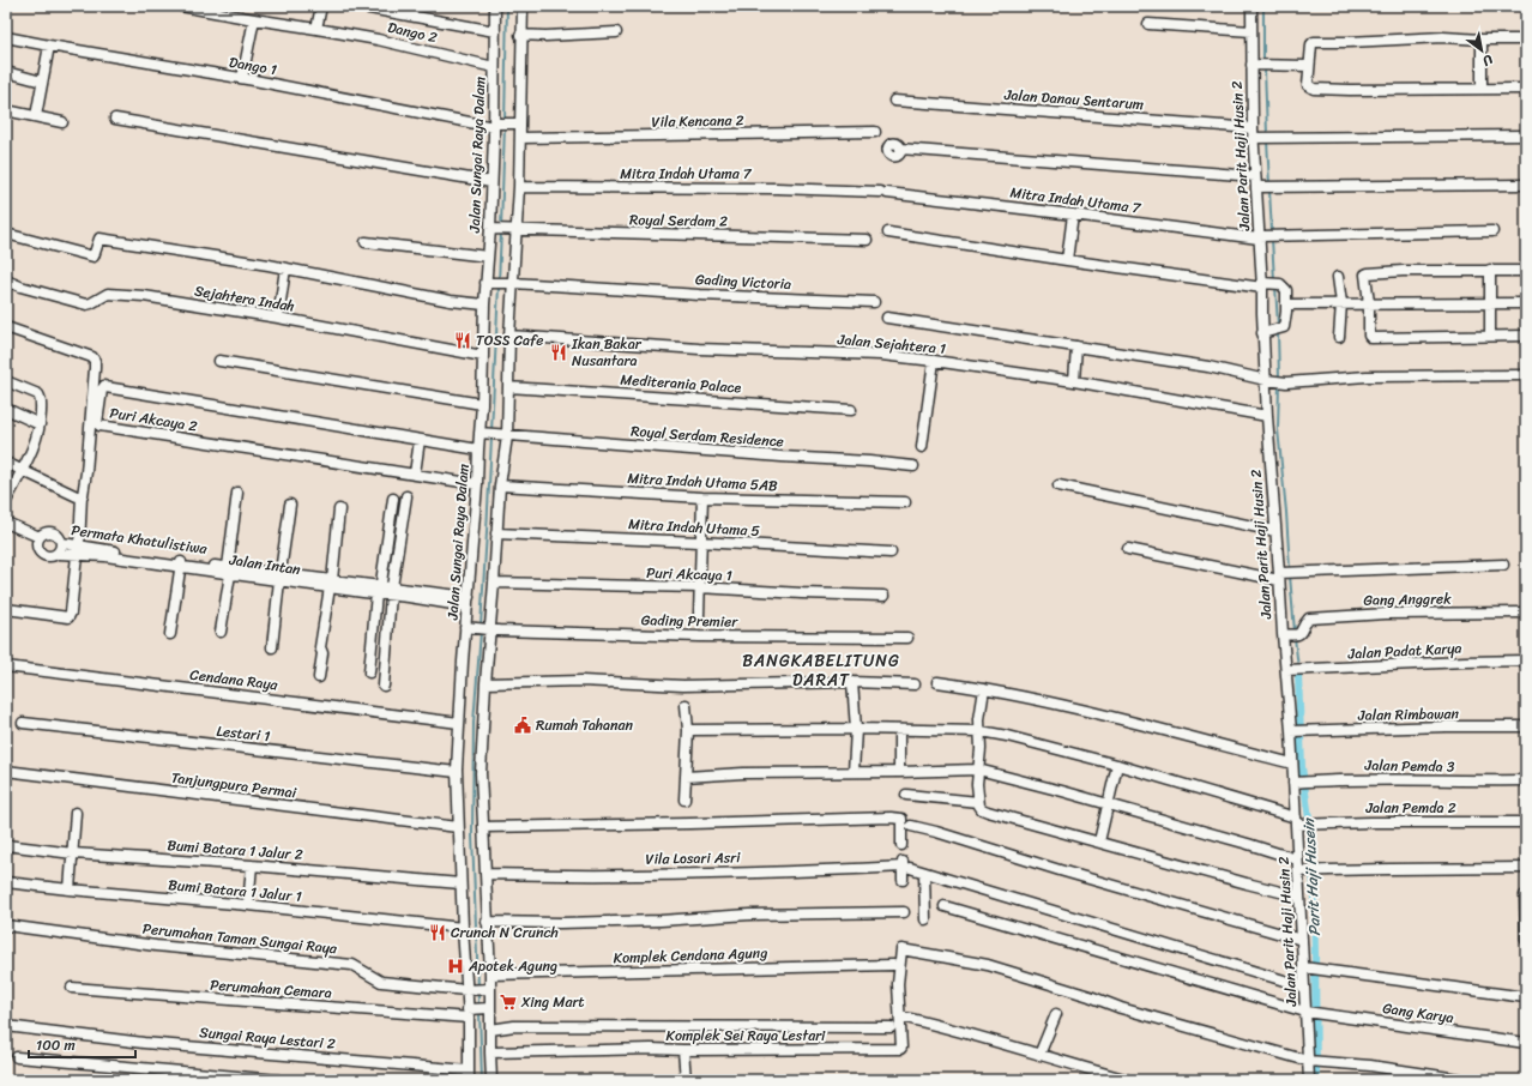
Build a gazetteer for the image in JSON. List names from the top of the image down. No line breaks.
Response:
{"streets":{"street":["Dango 2","Dango 1","Jalan Danau Sentarum","Vila Kencana 2","Jalan Sungai Raya Dalam","Jalan Parit Haji Husin 2","Mitra Indah Utama 7","Royal Serdam 2","Gading Victoria","Sejahtera Indah","Jalan Sejahtera 1","Mediterania Palace","Puri Akcaya 2","Royal Serdam Residence","Mitra Indah Utama 5AB","Mitra Indah Utama 5","Permata Khatulistiwa","Puri Akcaya 1","Gang Anggrek","Gading Premier","Jalan Padat Karya","Cendana Raya","Jalan Rimbawan","Lestari 1","Jalan Pemda 3","Tanjungpura Permai","Jalan Pemda 2","Bumi Batara 1 Jalur 2","Vila Losari Asri","Bumi Batara 1 Jalur 1","Perumahan Taman Sungai Raya","Komplek Cendana Agung","Perumahan Cemara","Gang Karya","Komplek Sei Raya Lestari","Sungai Raya Lestari 2"]},"crossings":[["Dango 2","Jalan Sungai Raya Dalam"],["Dango 1","Jalan Sungai Raya Dalam"],["Jalan Danau Sentarum","Jalan Parit Haji Husin 2"],["Jalan Sungai Raya Dalam","Royal Serdam 2"],["Jalan Sungai Raya Dalam","Gading Victoria"],["Jalan Sungai Raya Dalam","Sejahtera Indah"],["Jalan Sungai Raya Dalam","Puri Akcaya 2"],["Jalan Sungai Raya Dalam","Royal Serdam Residence"],["Jalan Sungai Raya Dalam","Permata Khatulistiwa"],["Jalan Sungai Raya Dalam","Gading Premier"],["Jalan Sungai Raya Dalam","Cendana Raya"],["Jalan Sungai Raya Dalam","Lestari 1"],["Jalan Sungai Raya Dalam","Tanjungpura Permai"],["Jalan Sungai Raya Dalam","Bumi Batara 1 Jalur 2"],["Jalan Sungai Raya Dalam","Bumi Batara 1 Jalur 1"],["Jalan Sungai Raya Dalam","Perumahan Taman Sungai Raya"],["Jalan Sungai Raya Dalam","Perumahan Cemara"],["Jalan Sungai Raya Dalam","Sungai Raya Lestari 2"],["Jalan Parit Haji Husin 2","Mitra Indah Utama 7"],["Jalan Parit Haji Husin 2","Jalan Sejahtera 1"],["Jalan Parit Haji Husin 2","Gang Anggrek"],["Jalan Parit Haji Husin 2","Jalan Padat Karya"],["Jalan Parit Haji Husin 2","Jalan Rimbawan"],["Jalan Parit Haji Husin 2","Jalan Pemda 3"],["Jalan Parit Haji Husin 2","Jalan Pemda 2"],["Jalan Parit Haji Husin 2","Gang Karya"],["Jalan Parit Haji Husin 2","Komplek Sei Raya Lestari"]],"districts":["BANGKABELITUNG DARAT"],"water":["Parit Haji Husein"],"places":{"restaurant":["TOSS Cafe","Ikan Bakar Nusantara","Crunch N Crunch"],"public building":["Rumah Tahanan"],"hospital":["Apotek Agung"],"supermarket":["Xing Mart"]},"scale_bar":"100 m","north":"bottom right"}
